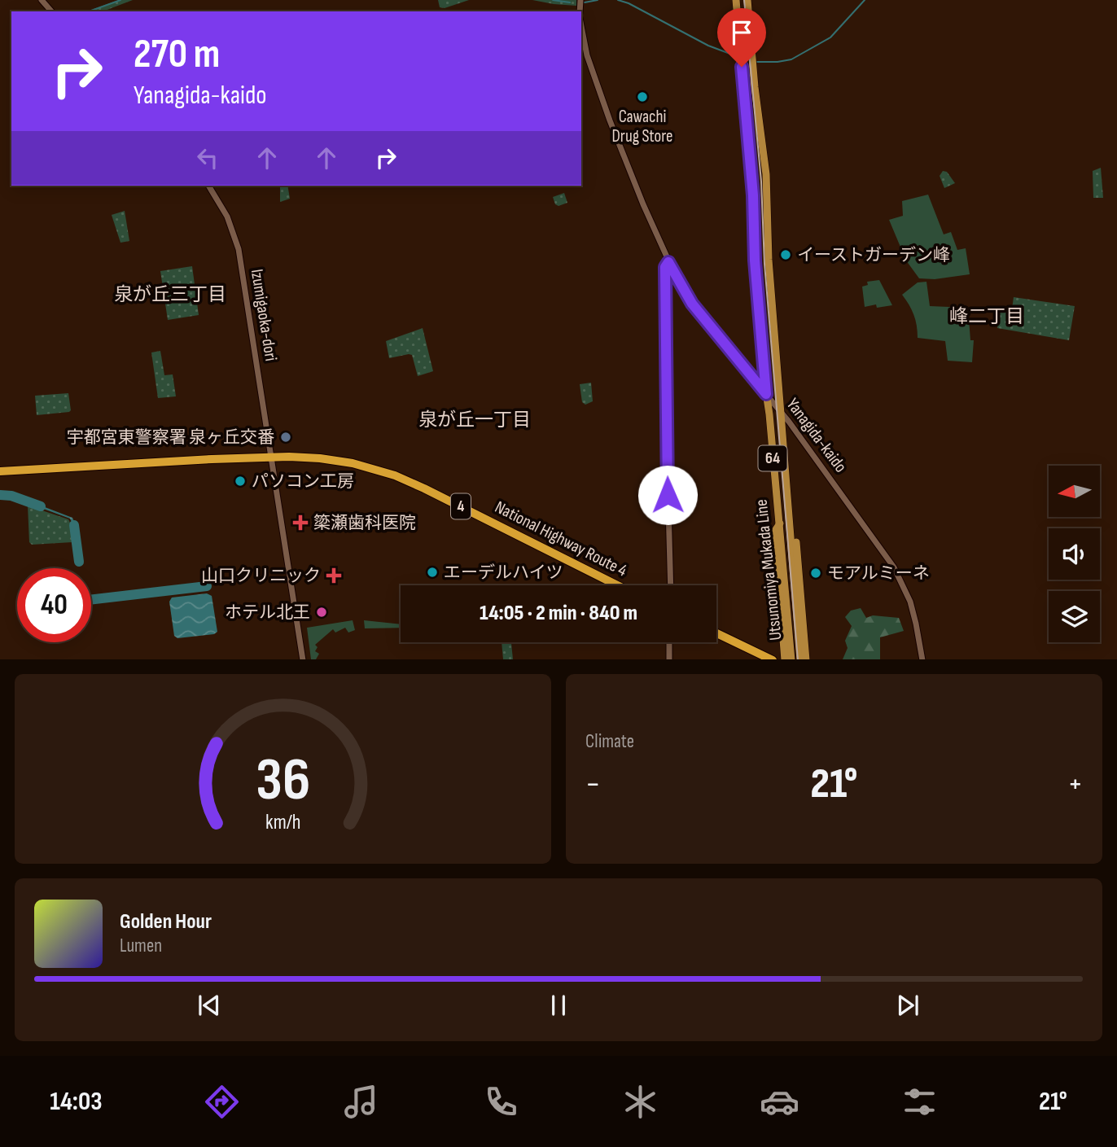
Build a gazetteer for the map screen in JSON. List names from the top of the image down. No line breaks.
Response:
{"streets":{"highway":["4","National Highway Route 4"],"main road":["64","Utsunomiya Mukada Line"],"street":["Izumigaoka-dori","Yanagida-kaido"]},"crossings":[["Izumigaoka-dori","National Highway Route 4"],["Yanagida-kaido","Utsunomiya Mukada Line"]],"districts":["泉が丘三丁目","峰二丁目","泉が丘一丁目"],"places":{"other":["Cawachi Drug Store","イーストガーデン峰","宇都宮東警察署 泉ヶ丘交番","パソコン工房","エーデルハイツ","モアルミーネ","ホテル北王"],"health":["簗瀬歯科医院","山口クリニック"]},"north":"left","page":{"turn":["270 m","Yanagida-kaido"],"limit":"40","trip":"14:05 · 2 min · 840 m","tile":"Climate","heat":["−","21°","+"],"song":["Golden Hour","Lumen"],"tabs":["14:03","21°"],"gauge":["36","km/h"]}}
